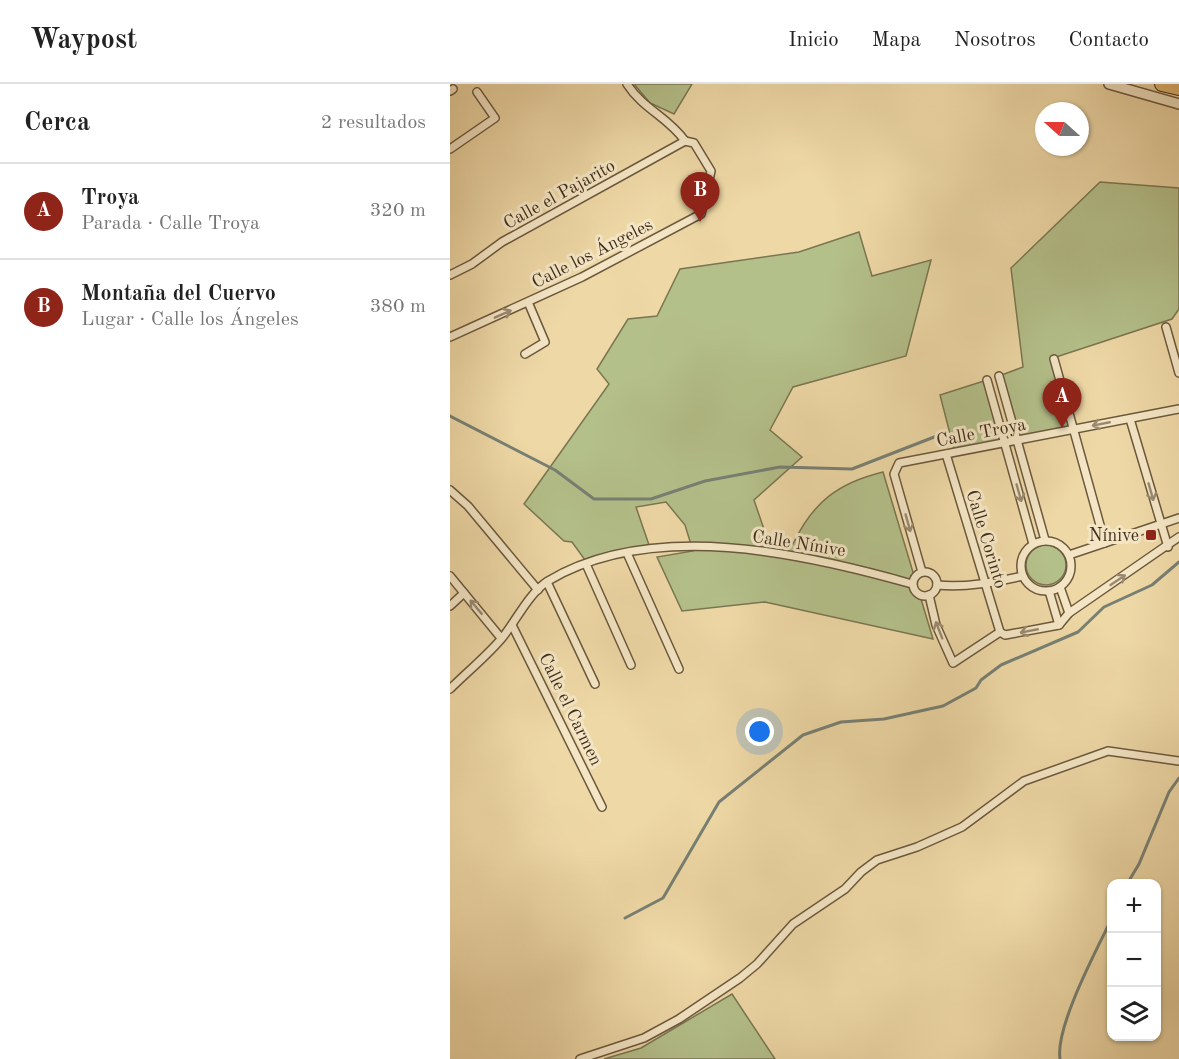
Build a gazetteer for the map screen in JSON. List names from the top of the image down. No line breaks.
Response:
{"streets":{"street":["Calle el Pajarito","Calle los Ángeles","Calle Troya","Calle Corinto","Calle Nínive","Calle el Carmen"]},"crossings":[["Calle el Pajarito","Calle los Ángeles"],["Calle Troya","Calle Corinto"],["Calle Troya","Calle Nínive"],["Calle Nínive","Calle el Carmen"]],"places":{"transit":["Nínive"]},"north":"left","page":{"header":"Waypost","nav":["Inicio","Mapa","Nosotros","Contacto"],"heading":["Cerca","2 resultados"],"list":[{"mark":"A","name":"Troya","note":"Parada · Calle Troya","value":"320 m"},{"mark":"B","name":"Montaña del Cuervo","note":"Lugar · Calle los Ángeles","value":"380 m"}],"pins":["B","A"],"map_buttons":["+","−"]}}
